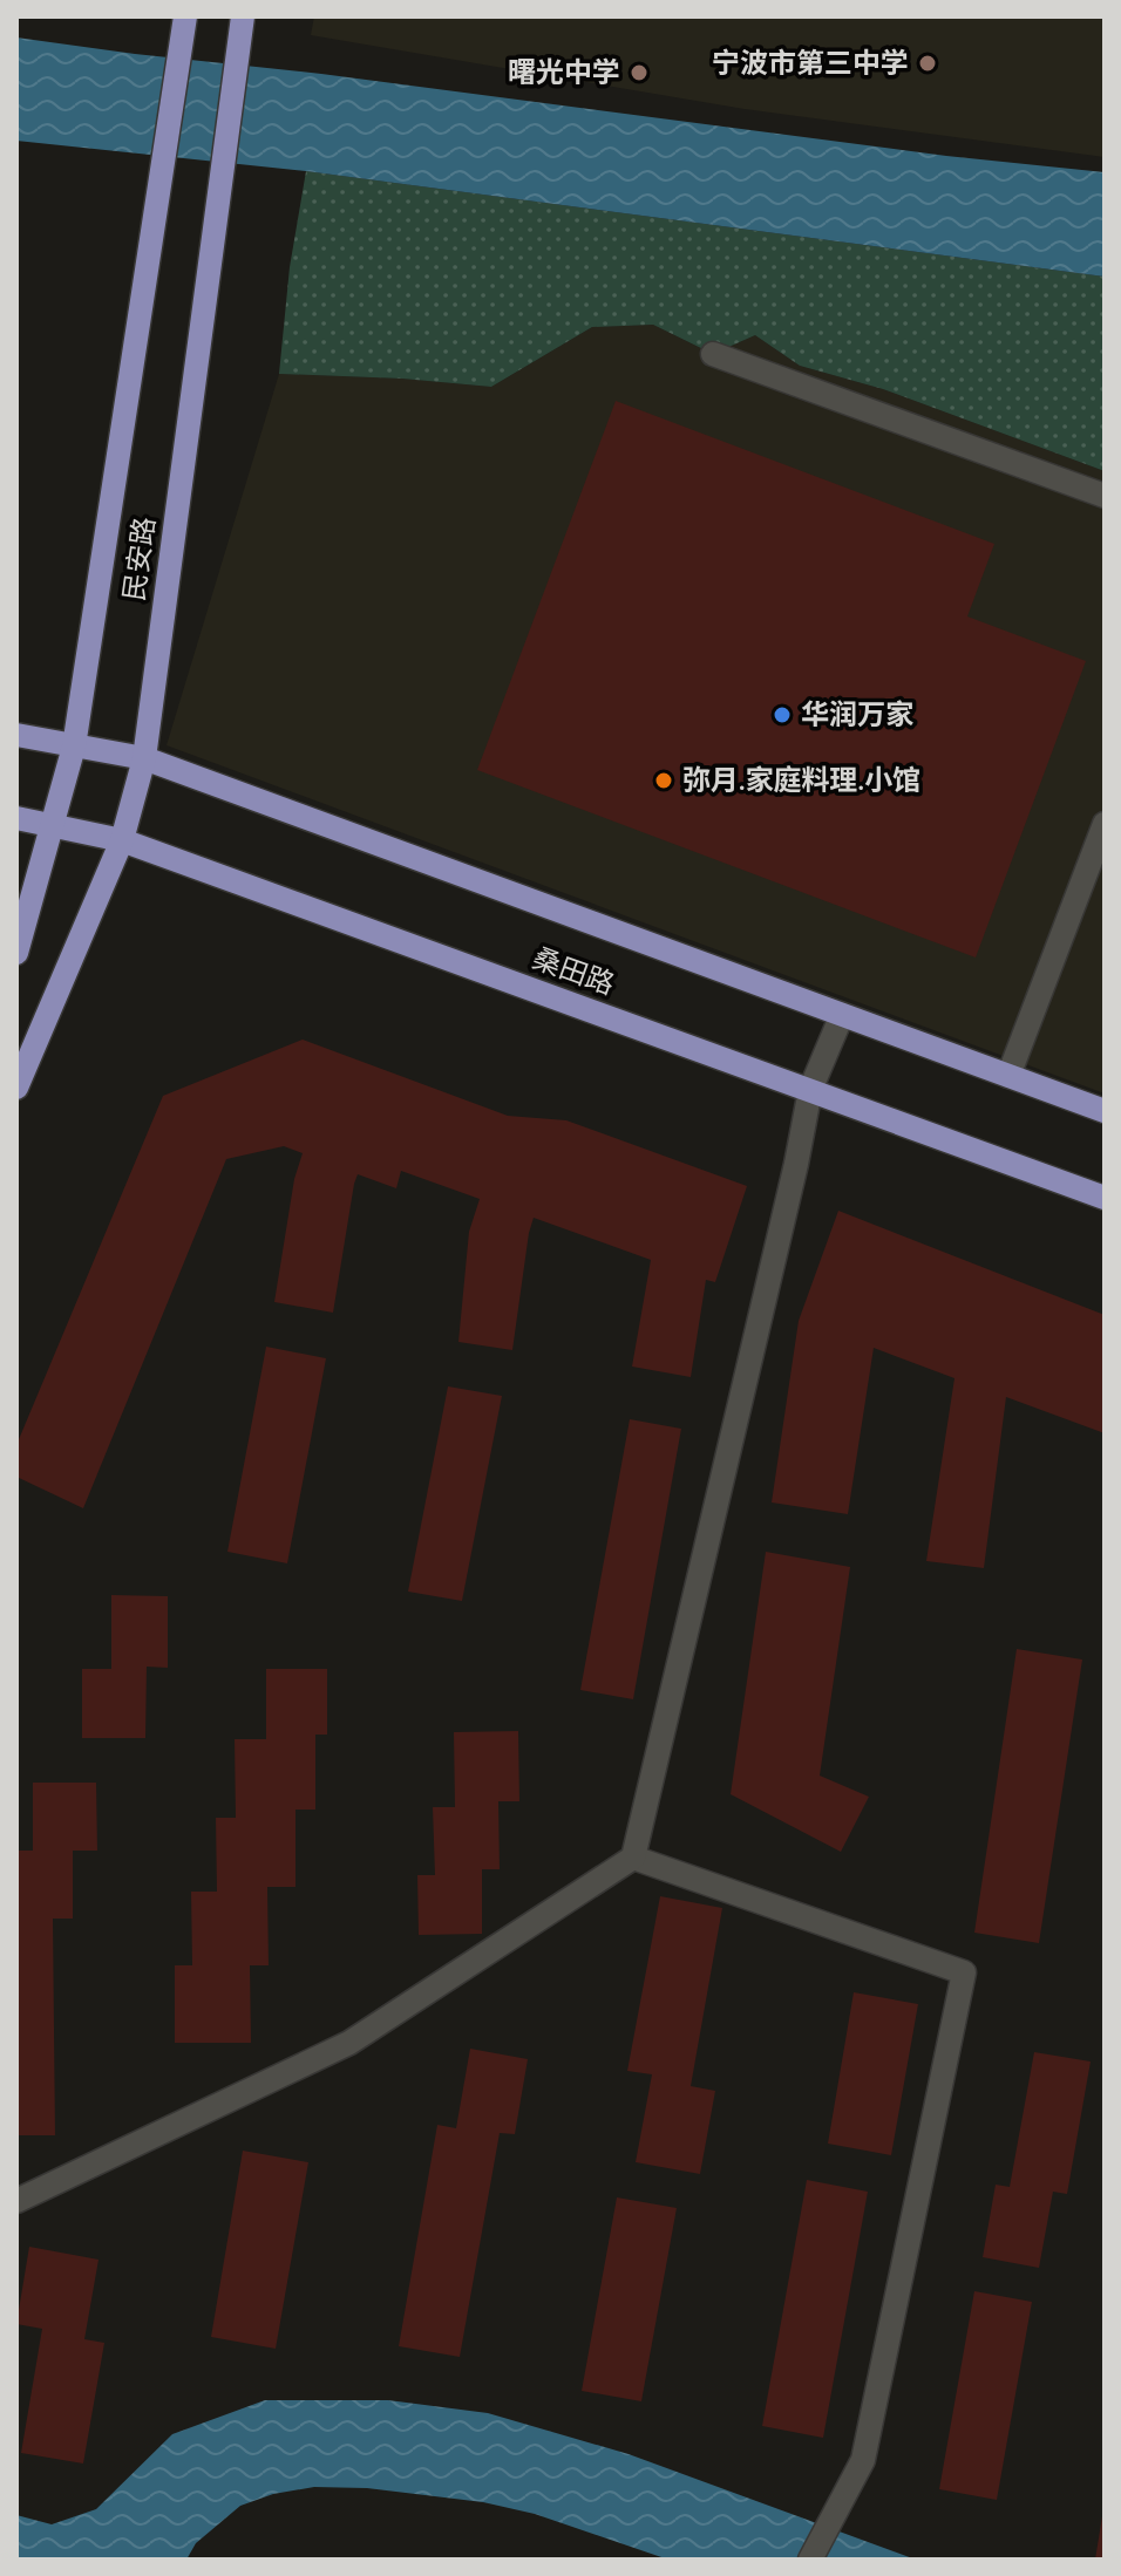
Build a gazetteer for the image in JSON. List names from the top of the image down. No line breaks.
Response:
{"streets":{"main road":["民安路","桑田路"]},"crossings":[["民安路","桑田路"]],"places":["宁波市第三中学","曙光中学","华润万家","弥月.家庭料理.小馆"]}
